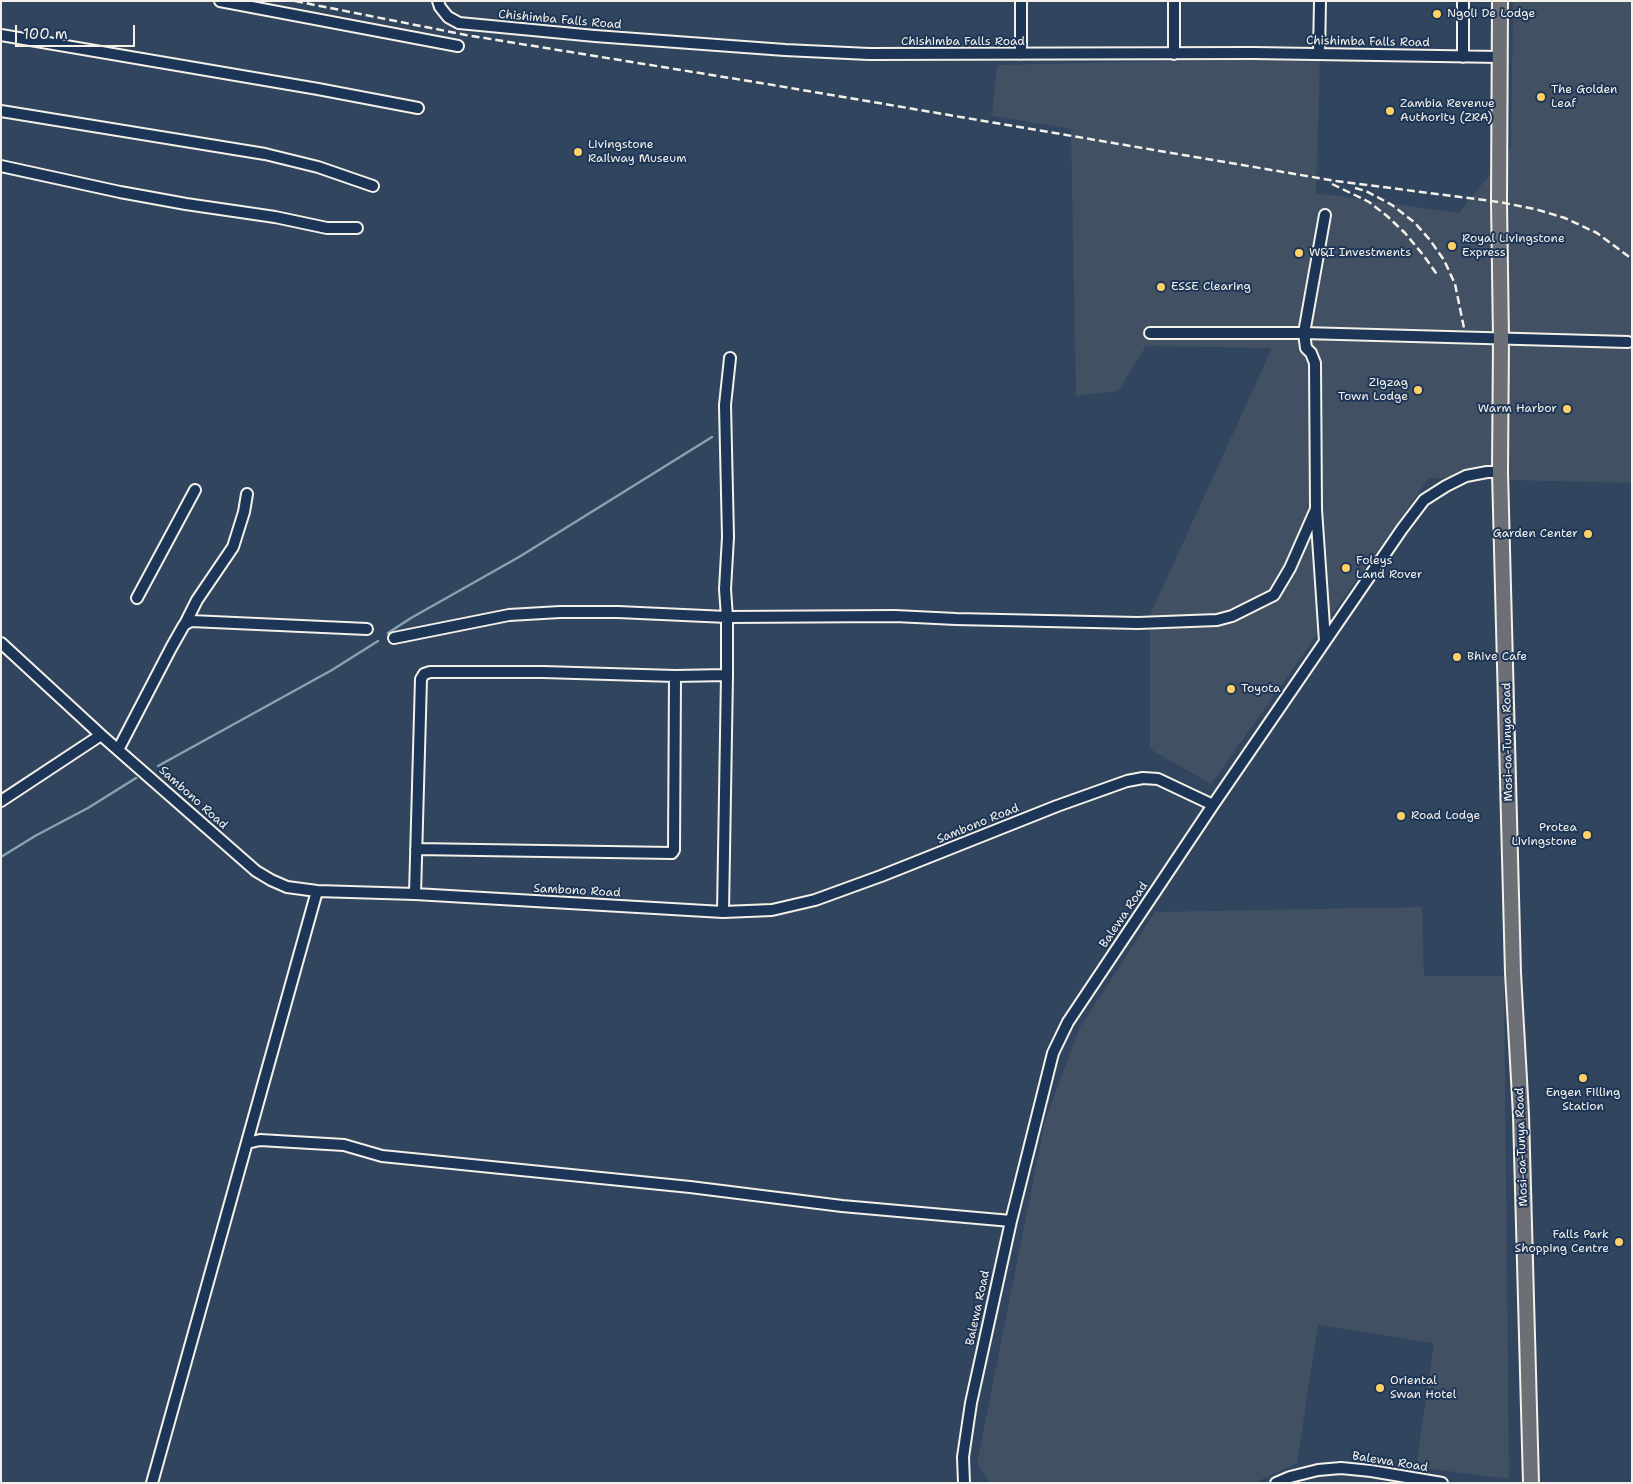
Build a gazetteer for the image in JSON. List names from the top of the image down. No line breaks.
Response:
{"streets":{"highway":["Mosi-oa-Tunya Road"],"street":["Chishimba Falls Road","Sambono Road","Balewa Road"]},"crossings":[["Chishimba Falls Road","Mosi-oa-Tunya Road"],["Mosi-oa-Tunya Road","Balewa Road"],["Sambono Road","Balewa Road"]],"places":["Ngoli De Lodge","The Golden Leaf","Zambia Revenue Authority (ZRA)","Livingstone Railway Museum","Royal Livingstone Express","W&I Investments","ESSE Clearing","Zigzag Town Lodge","Warm Harbor","Garden Center","Foleys Land Rover","Bhive Cafe","Toyota","Road Lodge","Protea Livingstone","Engen Filling Station","Falls Park Shopping Centre","Oriental Swan Hotel"],"scale_bar":"100 m"}
